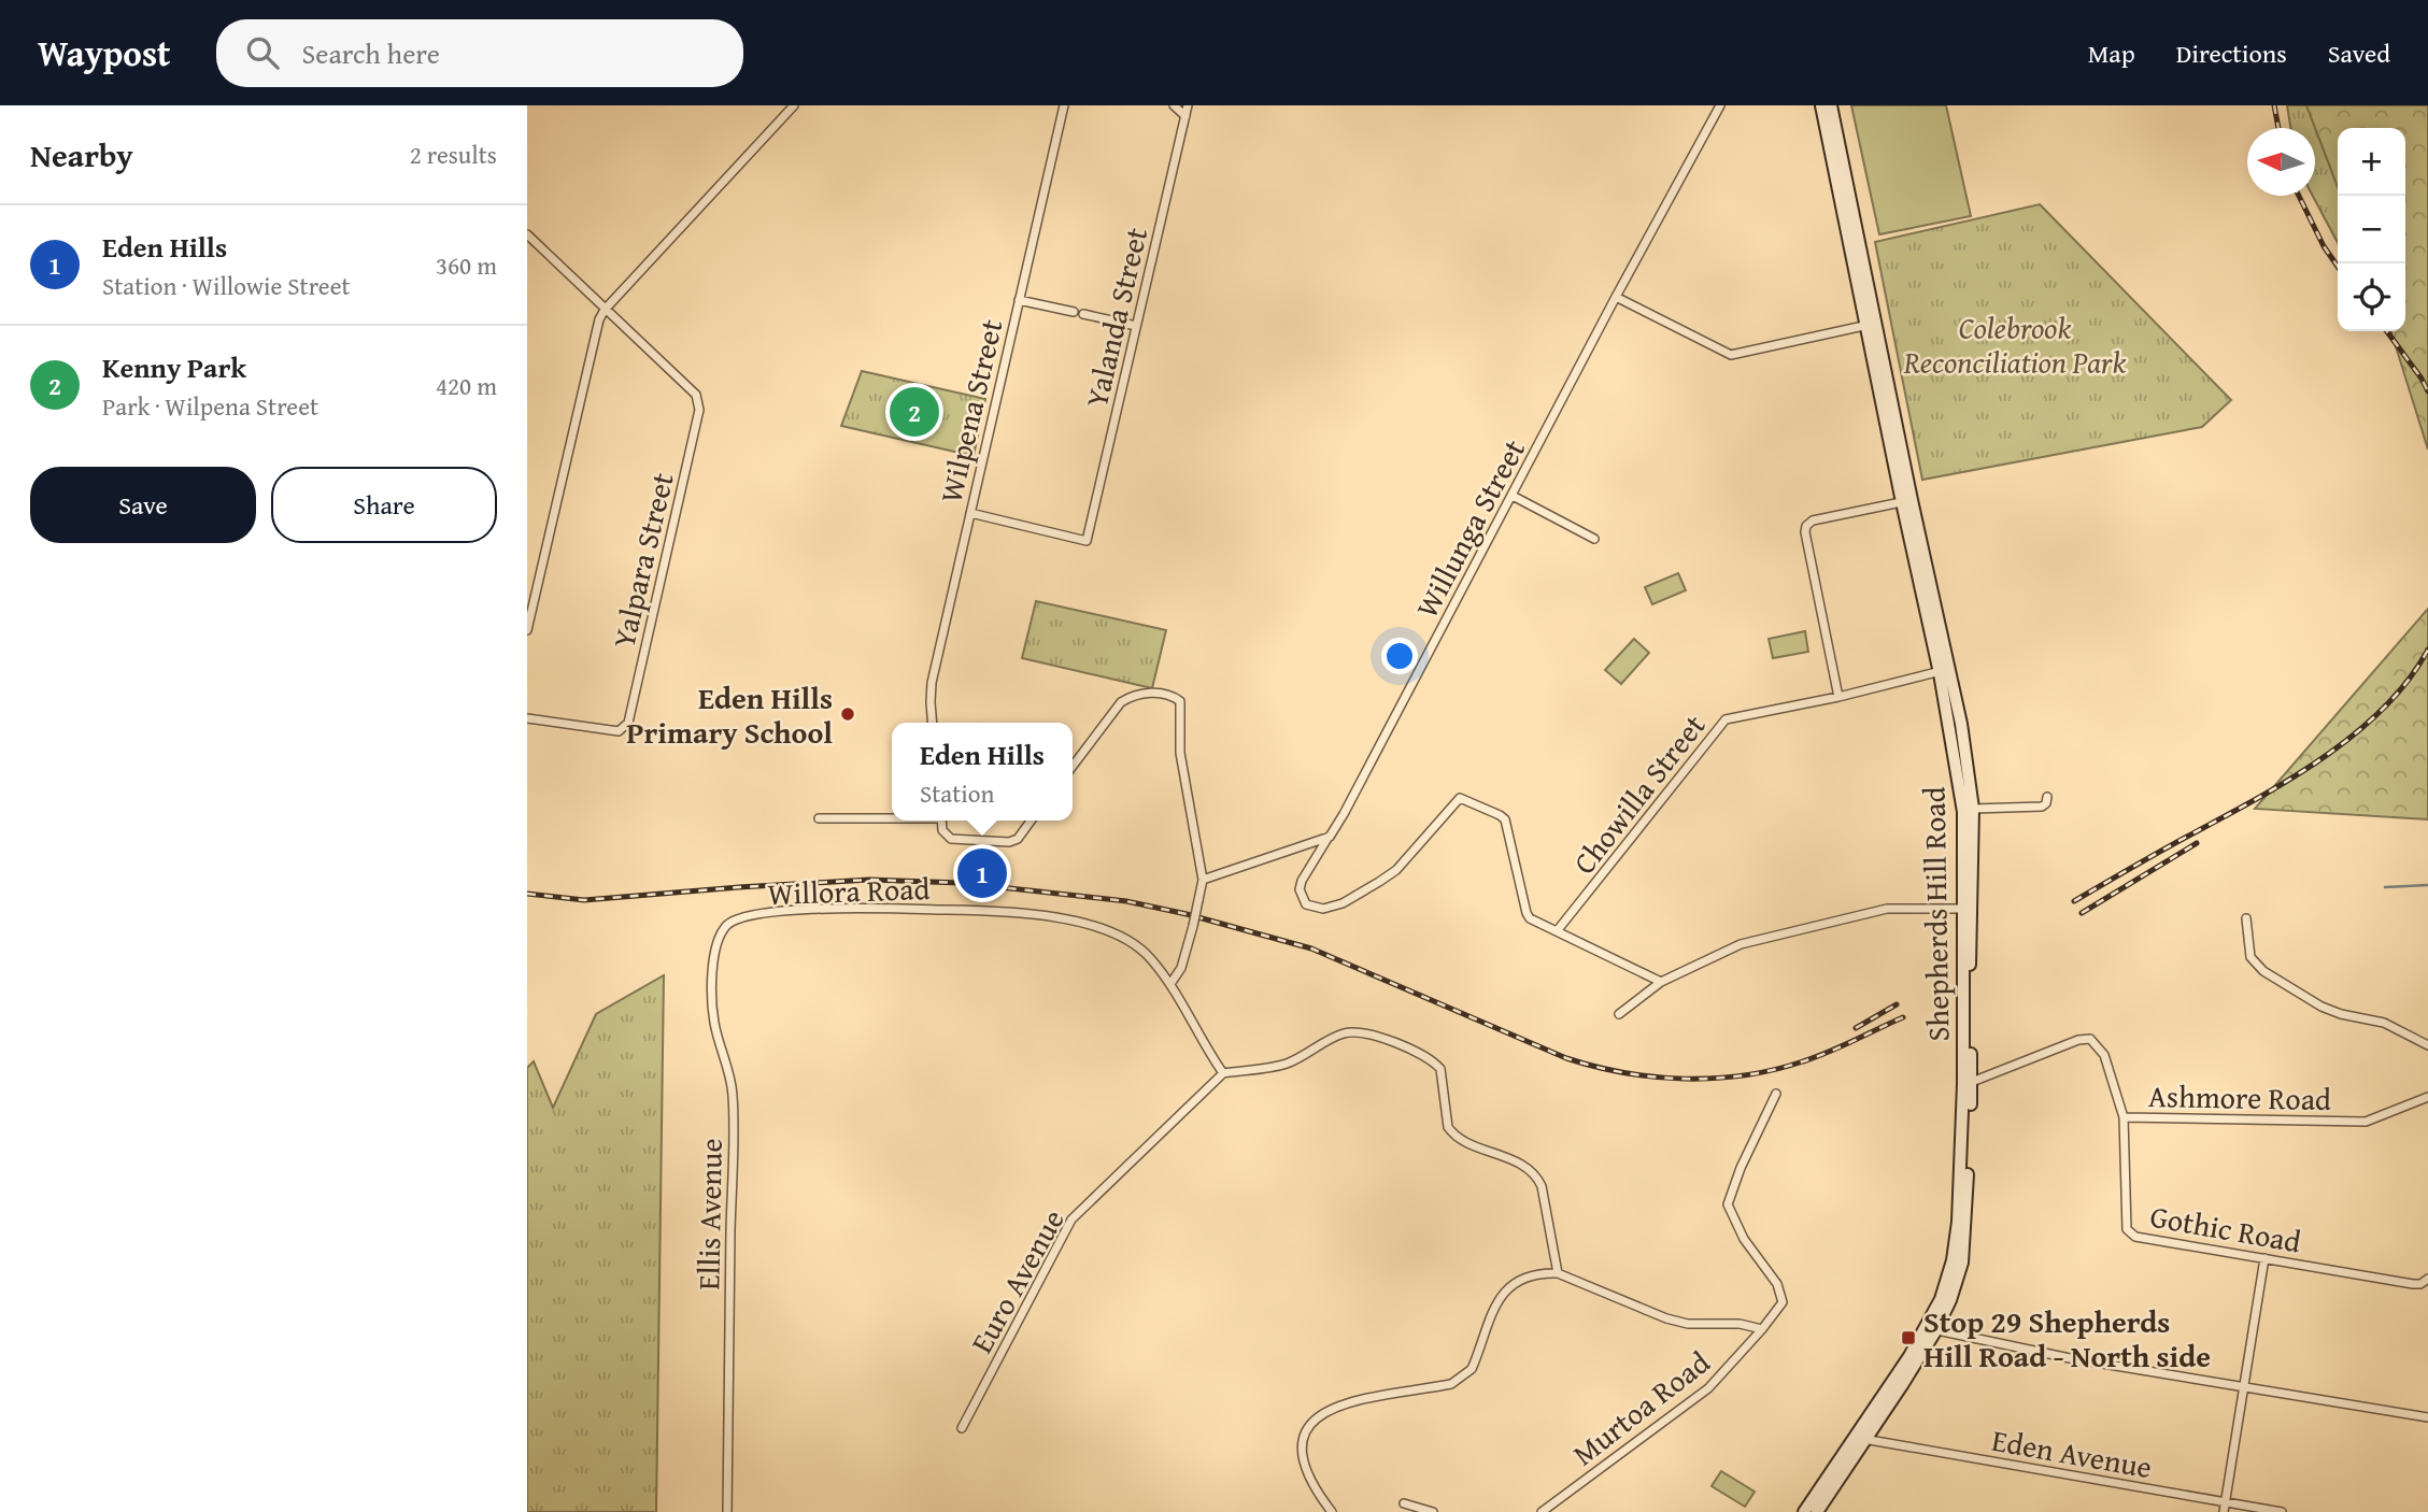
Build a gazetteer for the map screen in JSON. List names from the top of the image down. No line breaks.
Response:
{"streets":{"main road":["Shepherds Hill Road"],"street":["Yalanda Street","Wilpena Street","Willunga Street","Yalpara Street","Chowilla Street","Willora Road","Ashmore Road","Ellis Avenue","Gothic Road","Euro Avenue","Murtoa Road","Eden Avenue"]},"crossings":[["Yalanda Street","Wilpena Street"],["Willunga Street","Chowilla Street"],["Chowilla Street","Shepherds Hill Road"],["Willora Road","Ellis Avenue"],["Willora Road","Euro Avenue"],["Shepherds Hill Road","Ashmore Road"],["Shepherds Hill Road","Eden Avenue"],["Ashmore Road","Gothic Road"]],"parks":["Colebrook Reconciliation Park"],"places":{"other":["Eden Hills Primary School"],"transit":["Stop 29 Shepherds Hill Road - North side"]},"north":"left","page":{"header":"Waypost","search":"Search here","nav":["Map","Directions","Saved"],"heading":["Nearby","2 results"],"map_buttons":["+","−"],"list":[{"mark":"1","name":"Eden Hills","note":"Station · Willowie Street","value":"360 m"},{"mark":"2","name":"Kenny Park","note":"Park · Wilpena Street","value":"420 m"}],"pins":["2","1"],"buttons":["Save","Share"],"popup":["Eden Hills","Station"]}}
